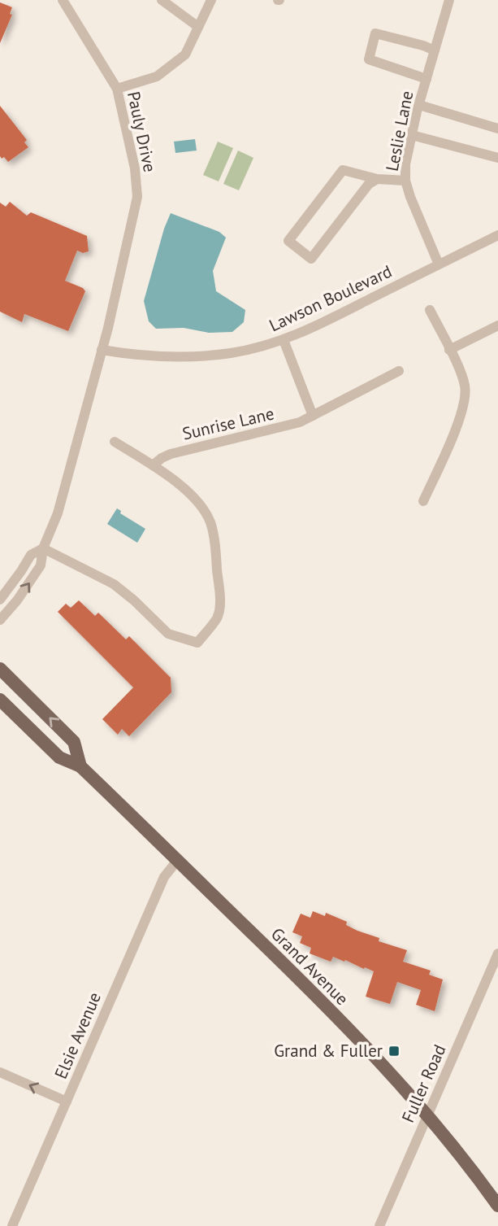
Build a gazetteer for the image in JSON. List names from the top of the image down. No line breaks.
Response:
{"streets":{"main road":["Grand Avenue"],"street":["Leslie Lane","Pauly Drive","Lawson Boulevard","Sunrise Lane","Elsie Avenue","Fuller Road"]},"crossings":[["Leslie Lane","Lawson Boulevard"],["Pauly Drive","Lawson Boulevard"],["Grand Avenue","Elsie Avenue"],["Grand Avenue","Fuller Road"]],"places":{"transit":["Grand & Fuller"]}}
